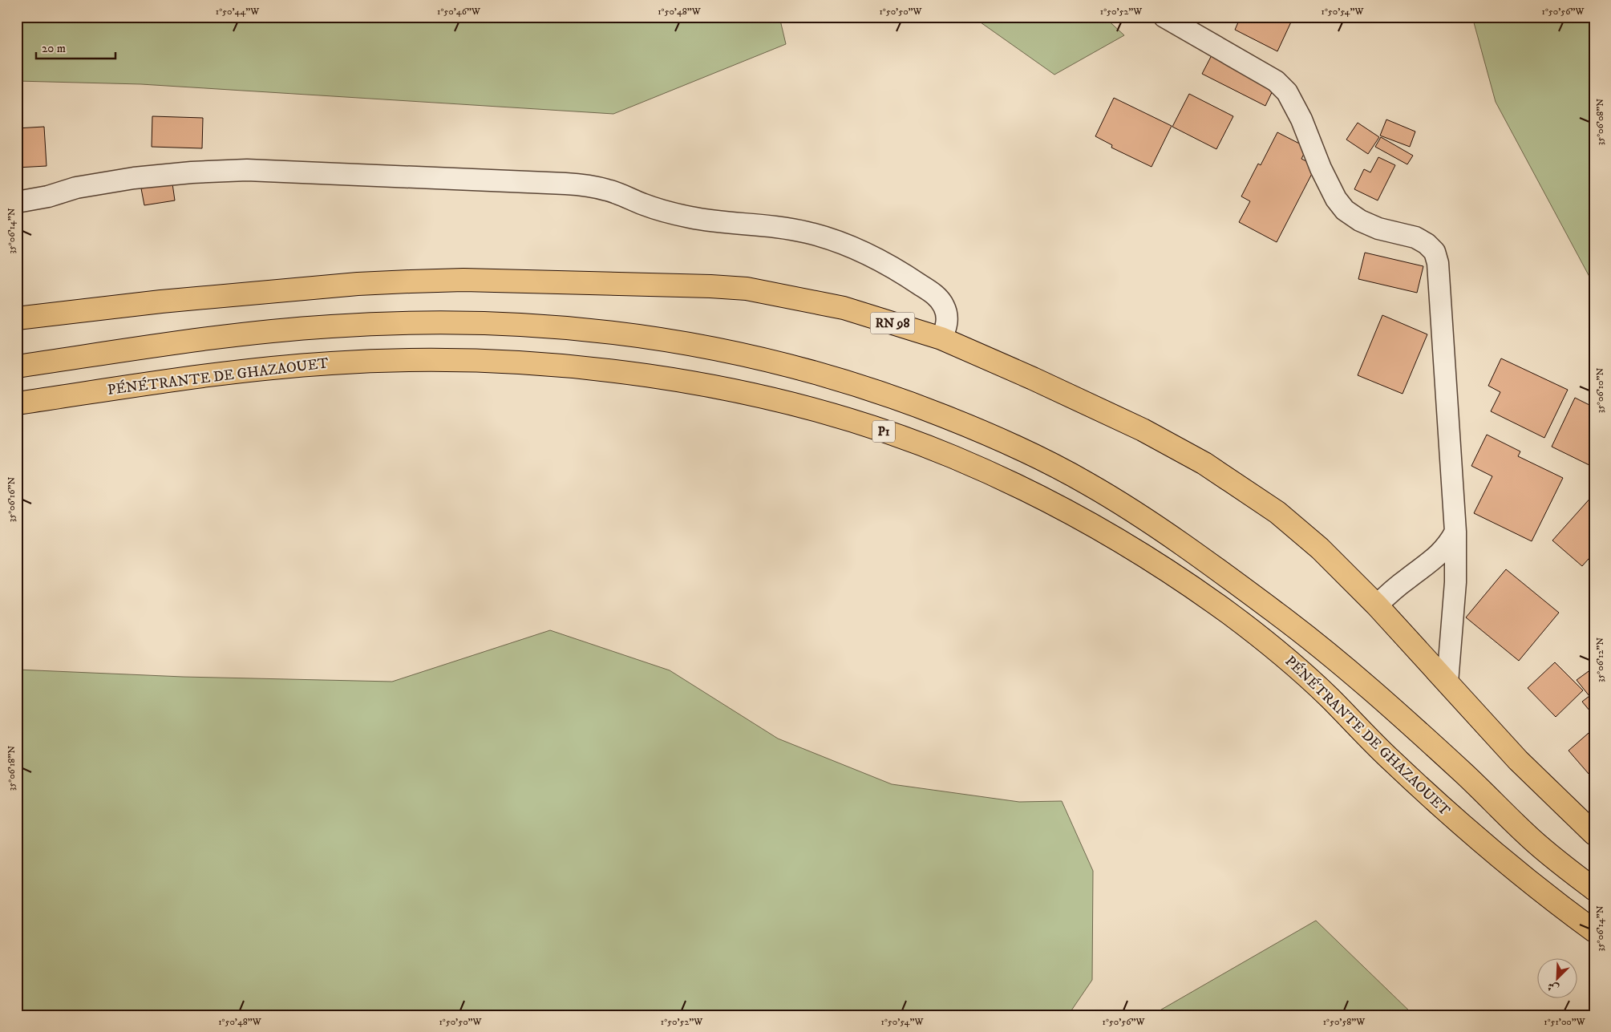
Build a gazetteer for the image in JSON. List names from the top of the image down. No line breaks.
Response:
{"streets":{"main road":["RN 98","PÉNÉTRANTE DE GHAZAOUET","P1"]},"scale_bar":"20 m","north":"bottom left","coordinates":["1°50'44\"W","1°50'46\"W","1°50'48\"W","1°50'50\"W","1°50'52\"W","1°50'54\"W","1°50'56\"W","35°06'08\"N","35°06'14\"N","35°06'10\"N","35°06'16\"N","35°06'12\"N","35°06'18\"N","1°50'58\"W","1°51'00\"W"]}
